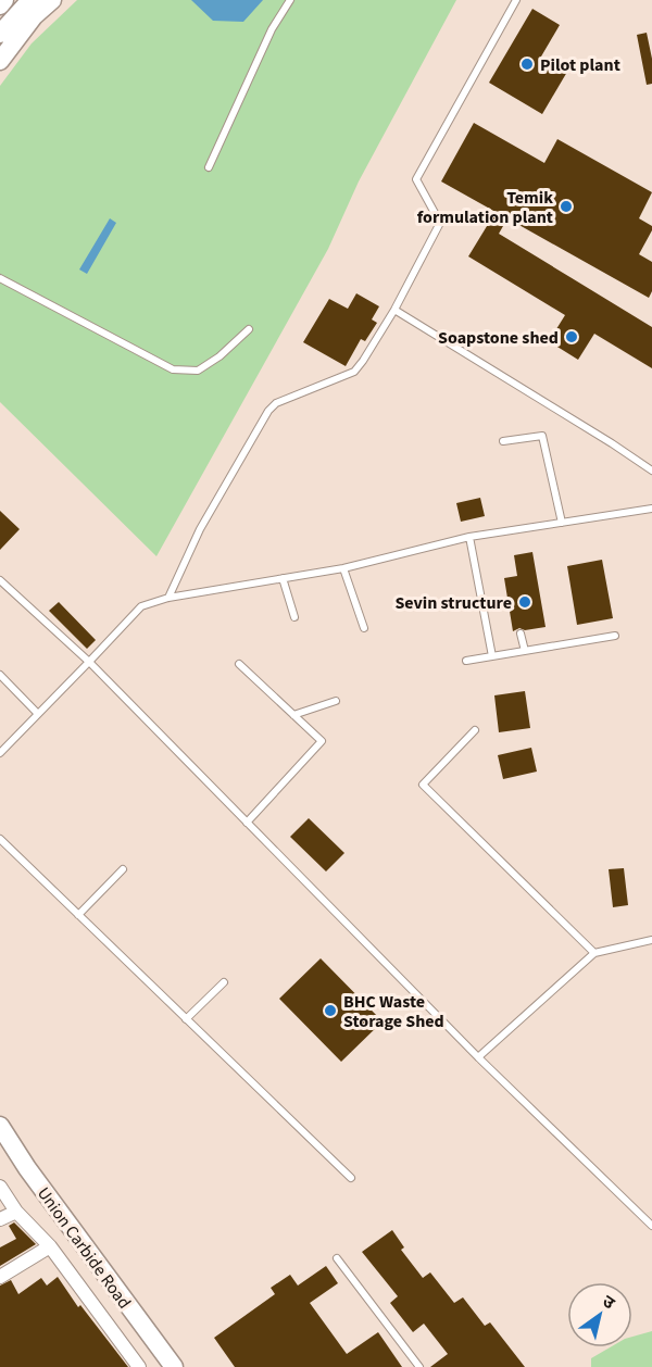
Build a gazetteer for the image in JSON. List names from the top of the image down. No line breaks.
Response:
{"streets":{"street":["Union Carbide Road"]},"places":["Pilot plant","Temik formulation plant","Soapstone shed","Sevin structure","BHC Waste Storage Shed"],"north":"top right"}
